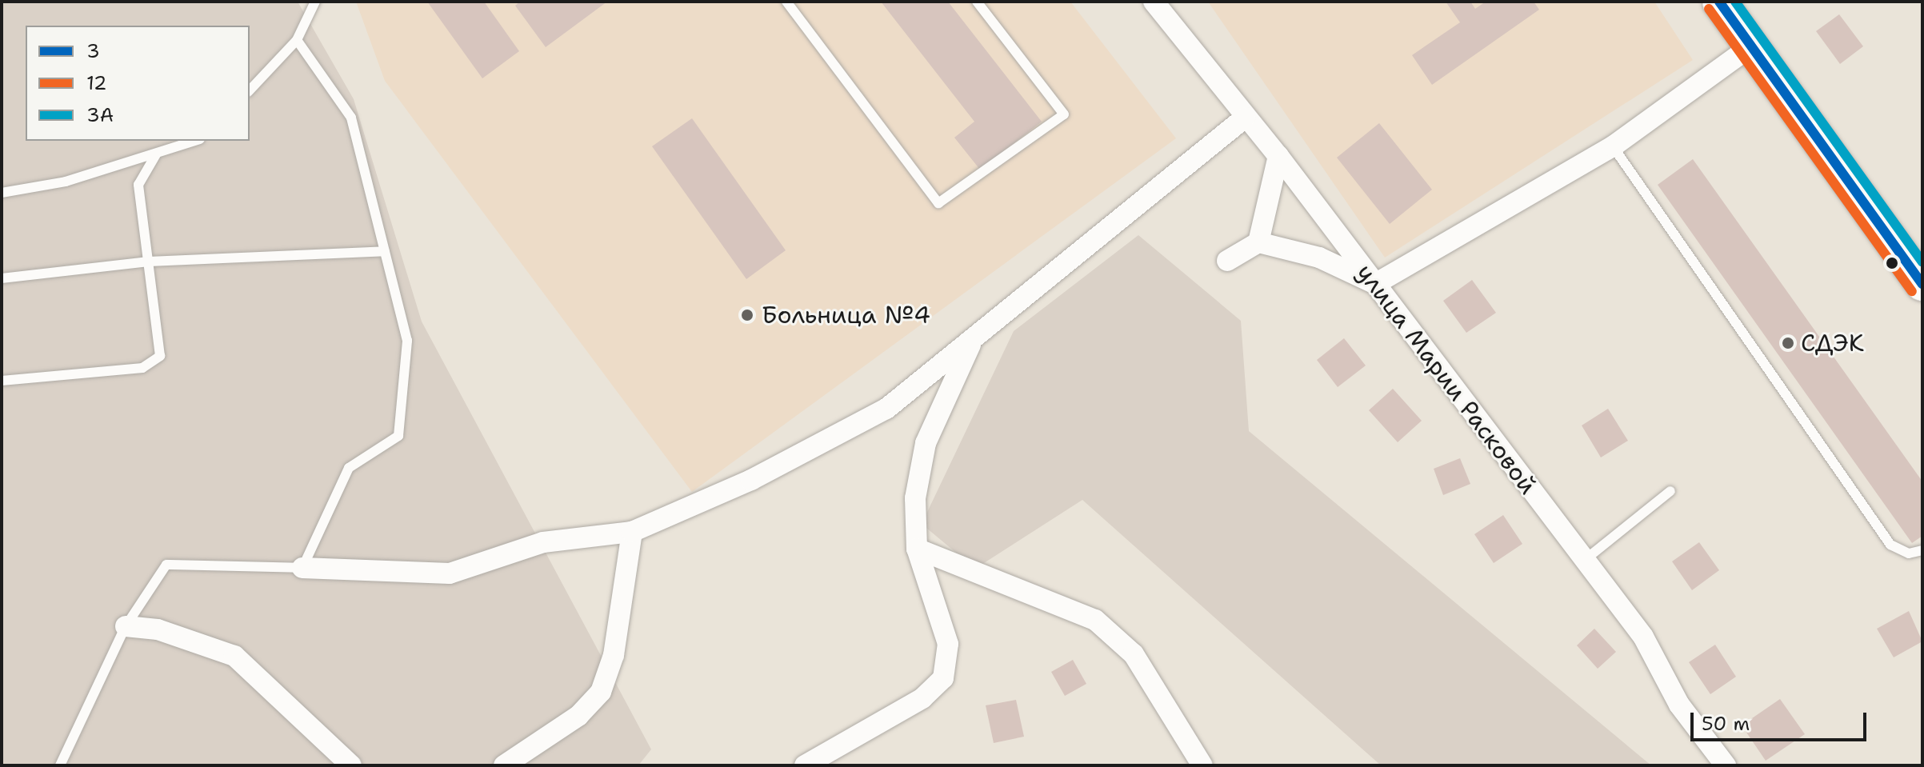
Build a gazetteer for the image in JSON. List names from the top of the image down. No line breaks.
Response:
{"streets":{"street":["улица Марии Расковой"]},"places":["Больница №4","СДЭК"],"lines":["transit line 3","transit line 3А","transit line 12"],"legend":["3","12","3А"],"scale_bar":"50 m"}
